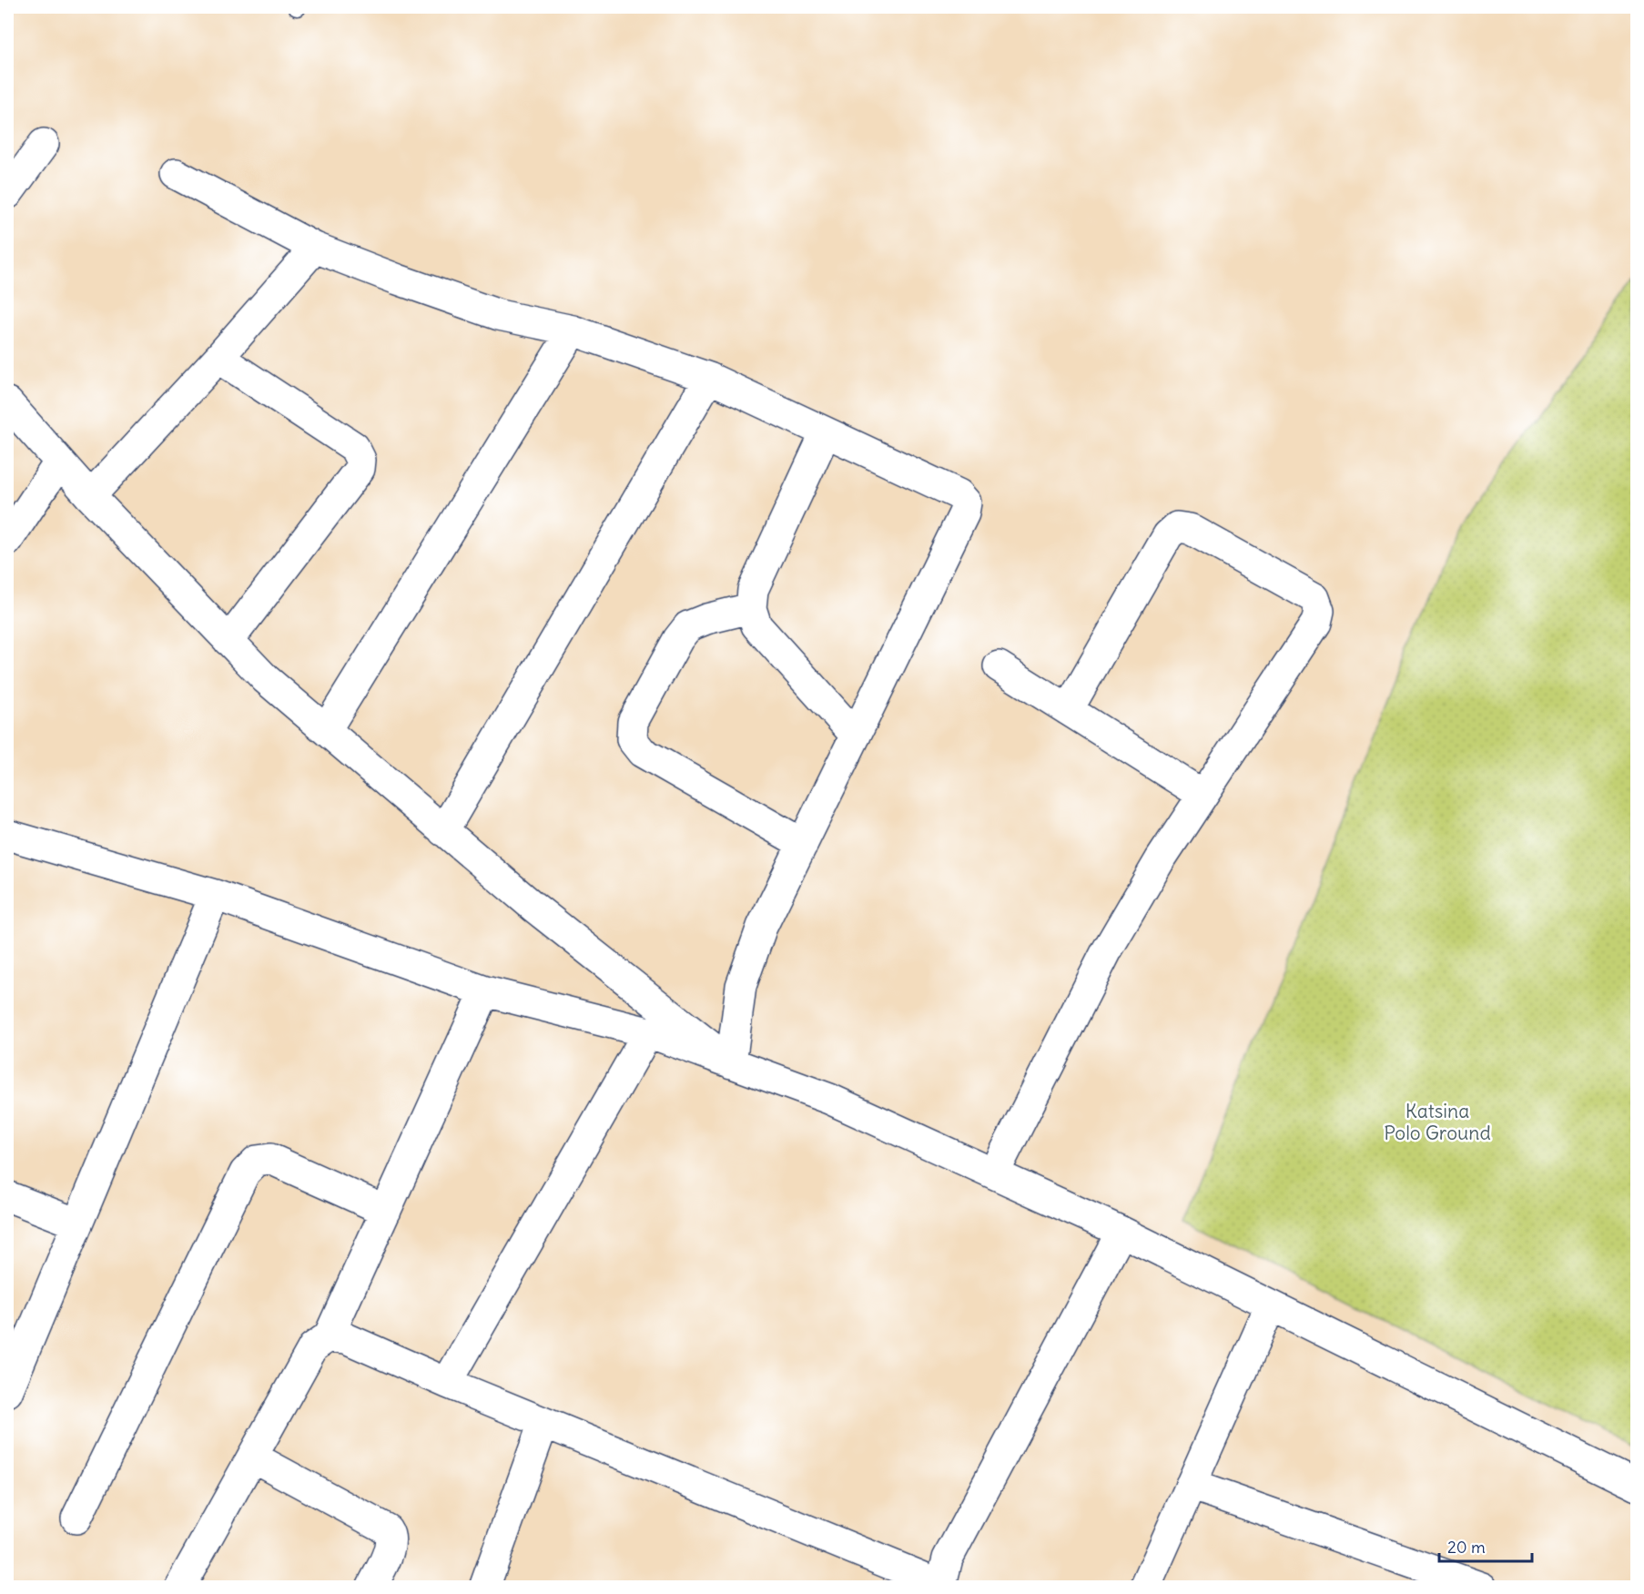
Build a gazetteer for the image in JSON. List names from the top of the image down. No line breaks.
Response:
{"parks":["Katsina Polo Ground"],"scale_bar":"20 m"}
